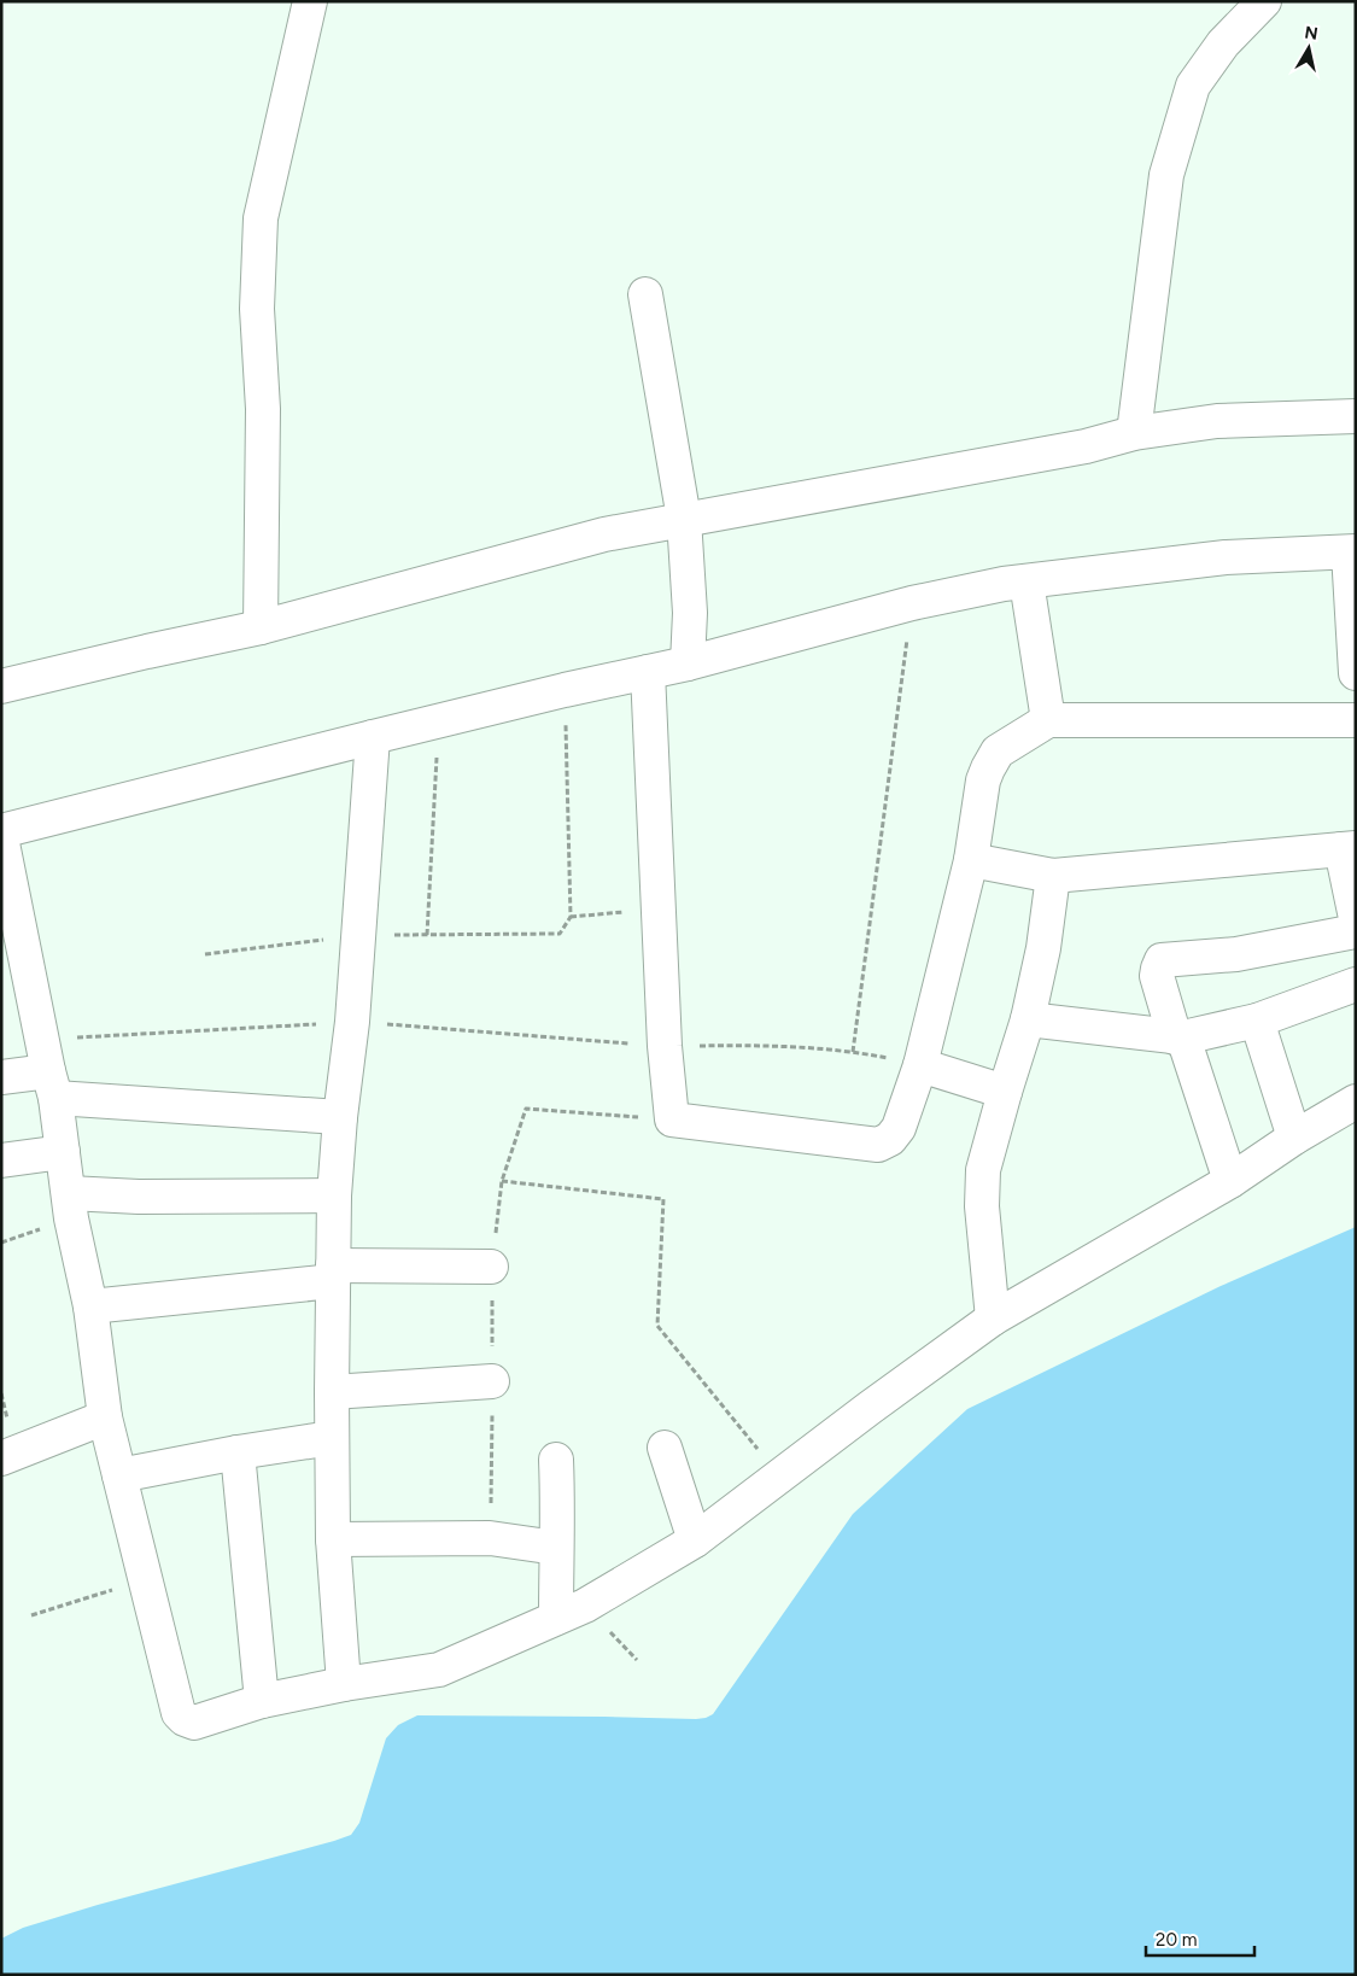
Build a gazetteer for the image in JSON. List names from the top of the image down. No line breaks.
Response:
{"scale_bar":"20 m","north":"top"}
